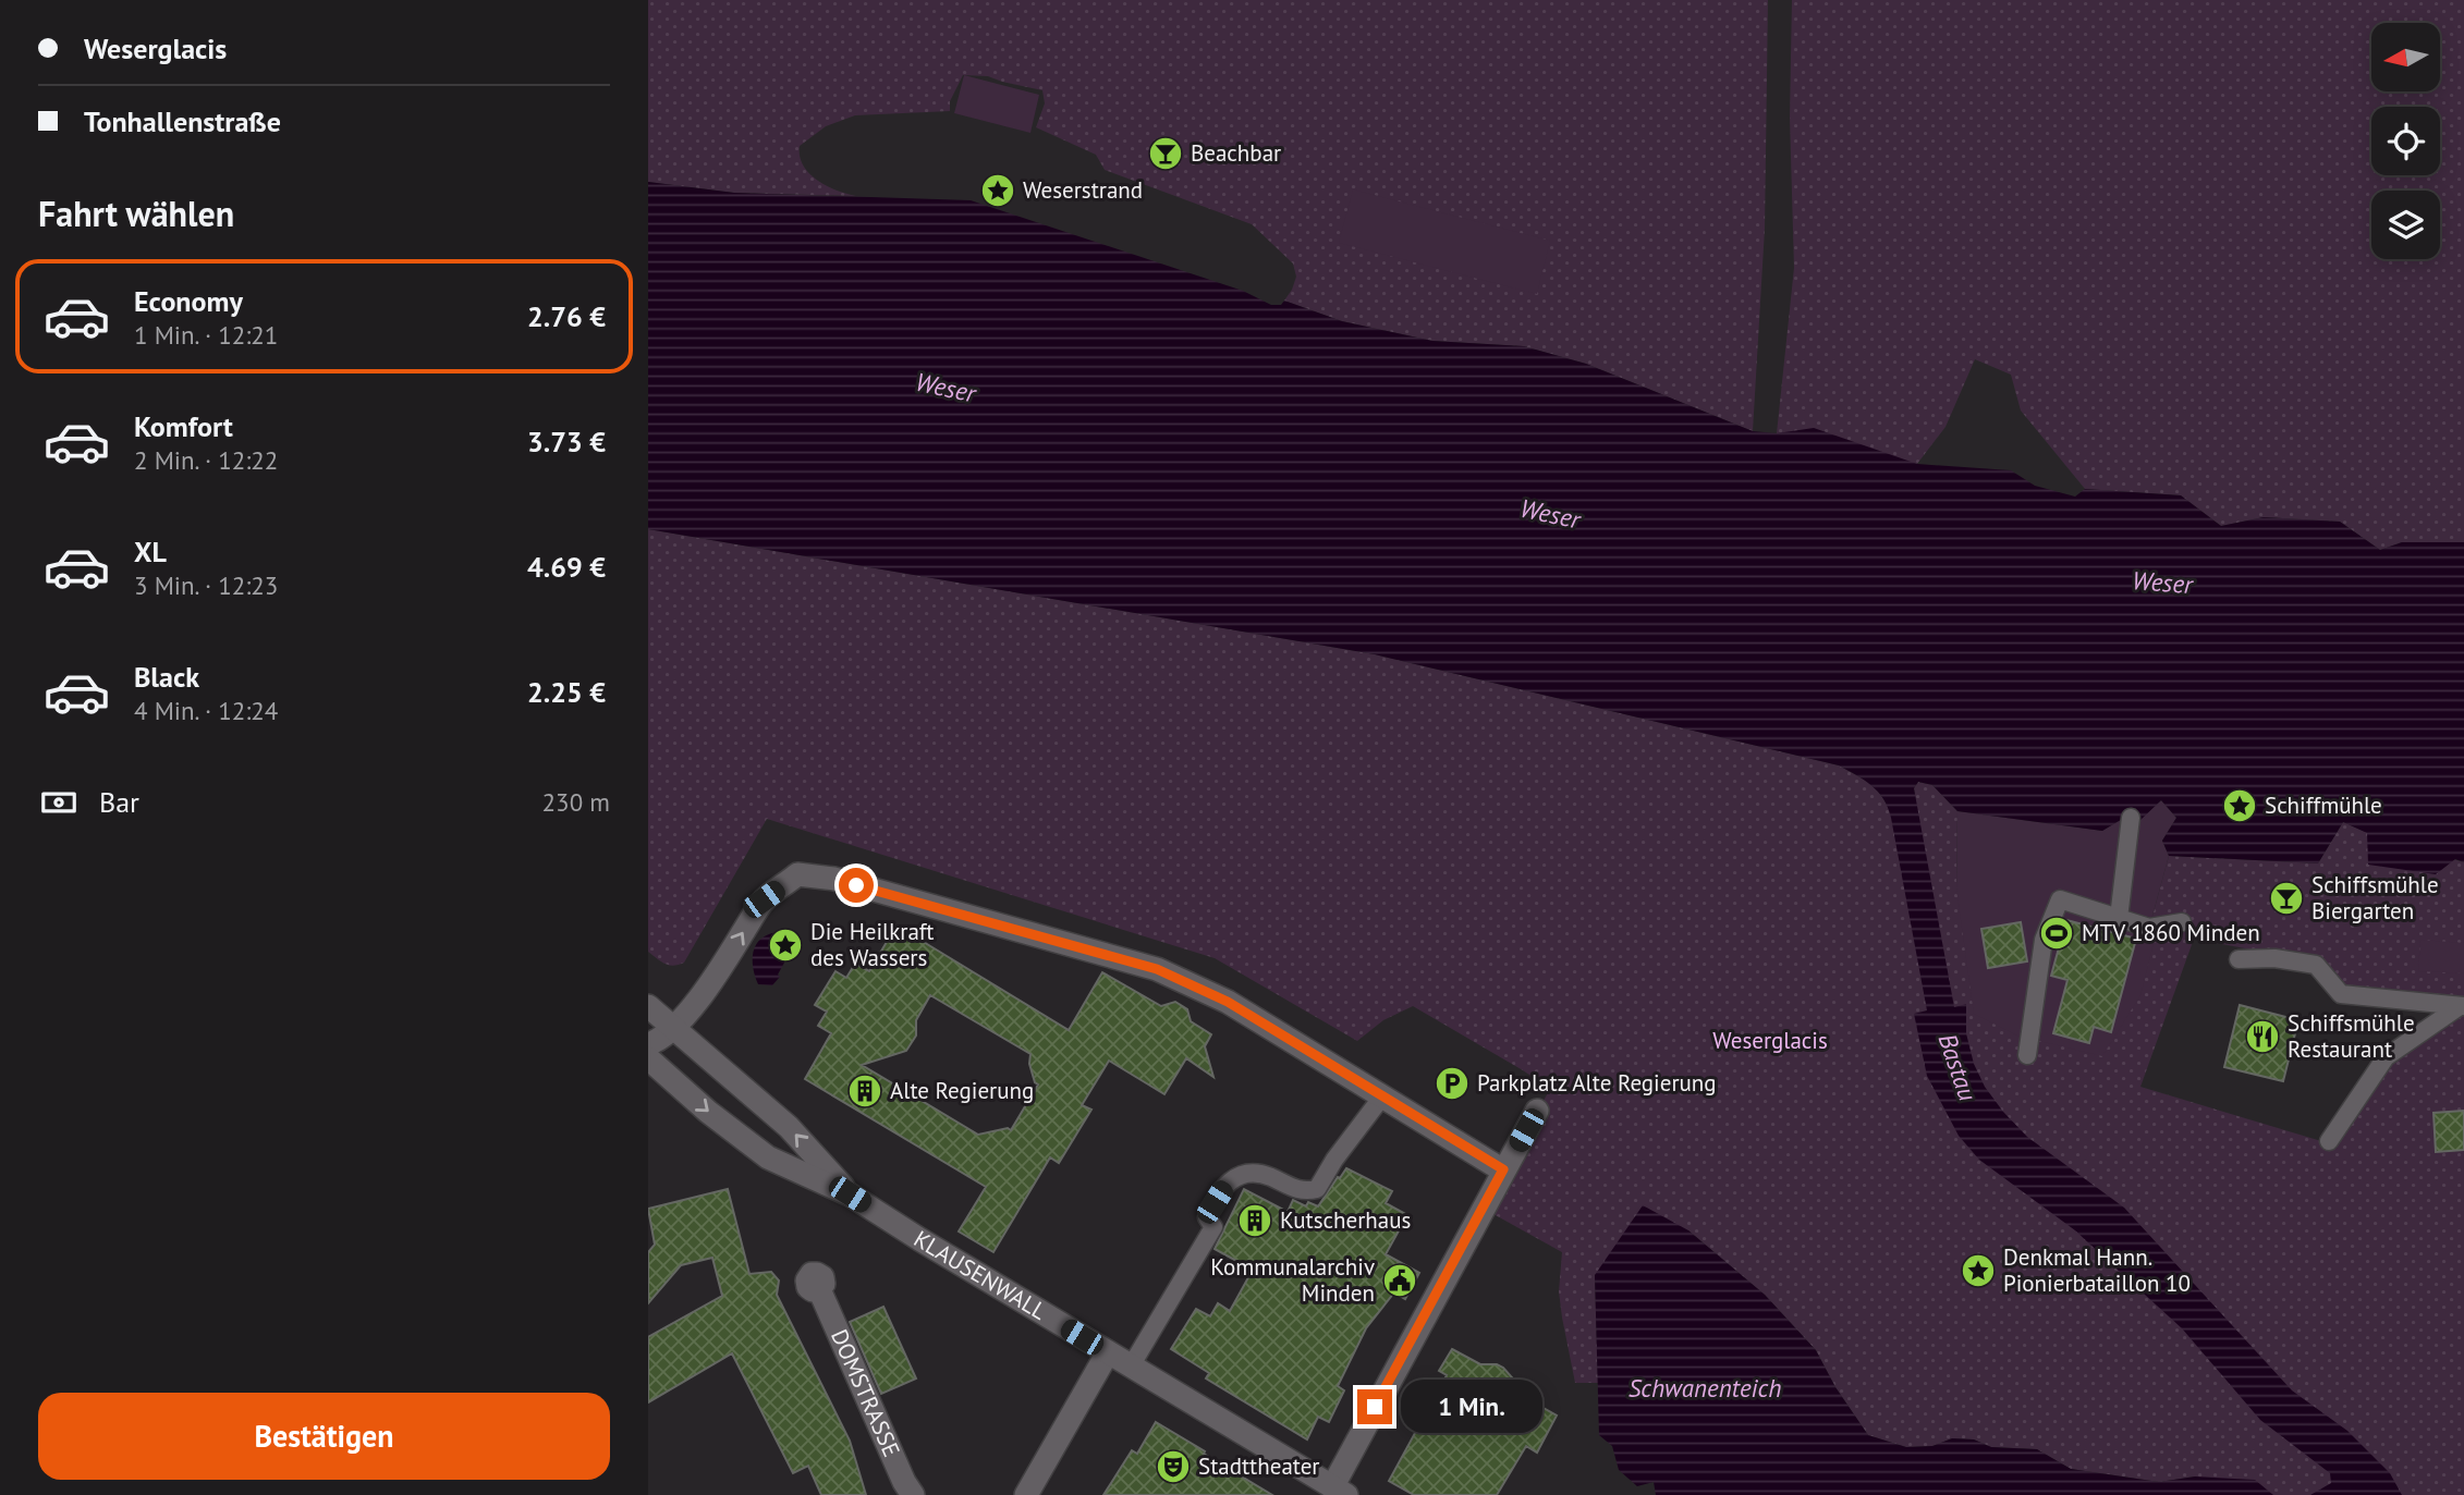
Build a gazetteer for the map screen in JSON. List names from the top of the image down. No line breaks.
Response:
{"streets":{"street":["KLAUSENWALL","DOMSTRASSE"]},"water":["Weser","Bastau","Schwanenteich"],"parks":["Weserglacis"],"places":{"bar":["Beachbar","Schiffsmühle Biergarten"],"place":["Weserstrand","Schiffmühle","Die Heilkraft des Wassers","Denkmal Hann. Pionierbataillon 10"],"sports":["MTV 1860 Minden"],"restaurant":["Schiffsmühle Restaurant"],"parking":["Parkplatz Alte Regierung"],"building":["Alte Regierung","Kutscherhaus"],"public building":["Kommunalarchiv Minden"],"theatre":["Stadttheater"]},"north":"left","page":{"banner":["Weserglacis","Tonhallenstraße"],"heading":"Fahrt wählen","list":[{"name":"Economy","note":"1 Min. · 12:21","value":"2.76 €"},{"name":"Komfort","note":"2 Min. · 12:22","value":"3.73 €"},{"name":"XL","note":"3 Min. · 12:23","value":"4.69 €"},{"name":"Black","note":"4 Min. · 12:24","value":"2.25 €"}],"pay":["Bar","230 m"],"buttons":"Bestätigen","bubble":"1 Min."}}
